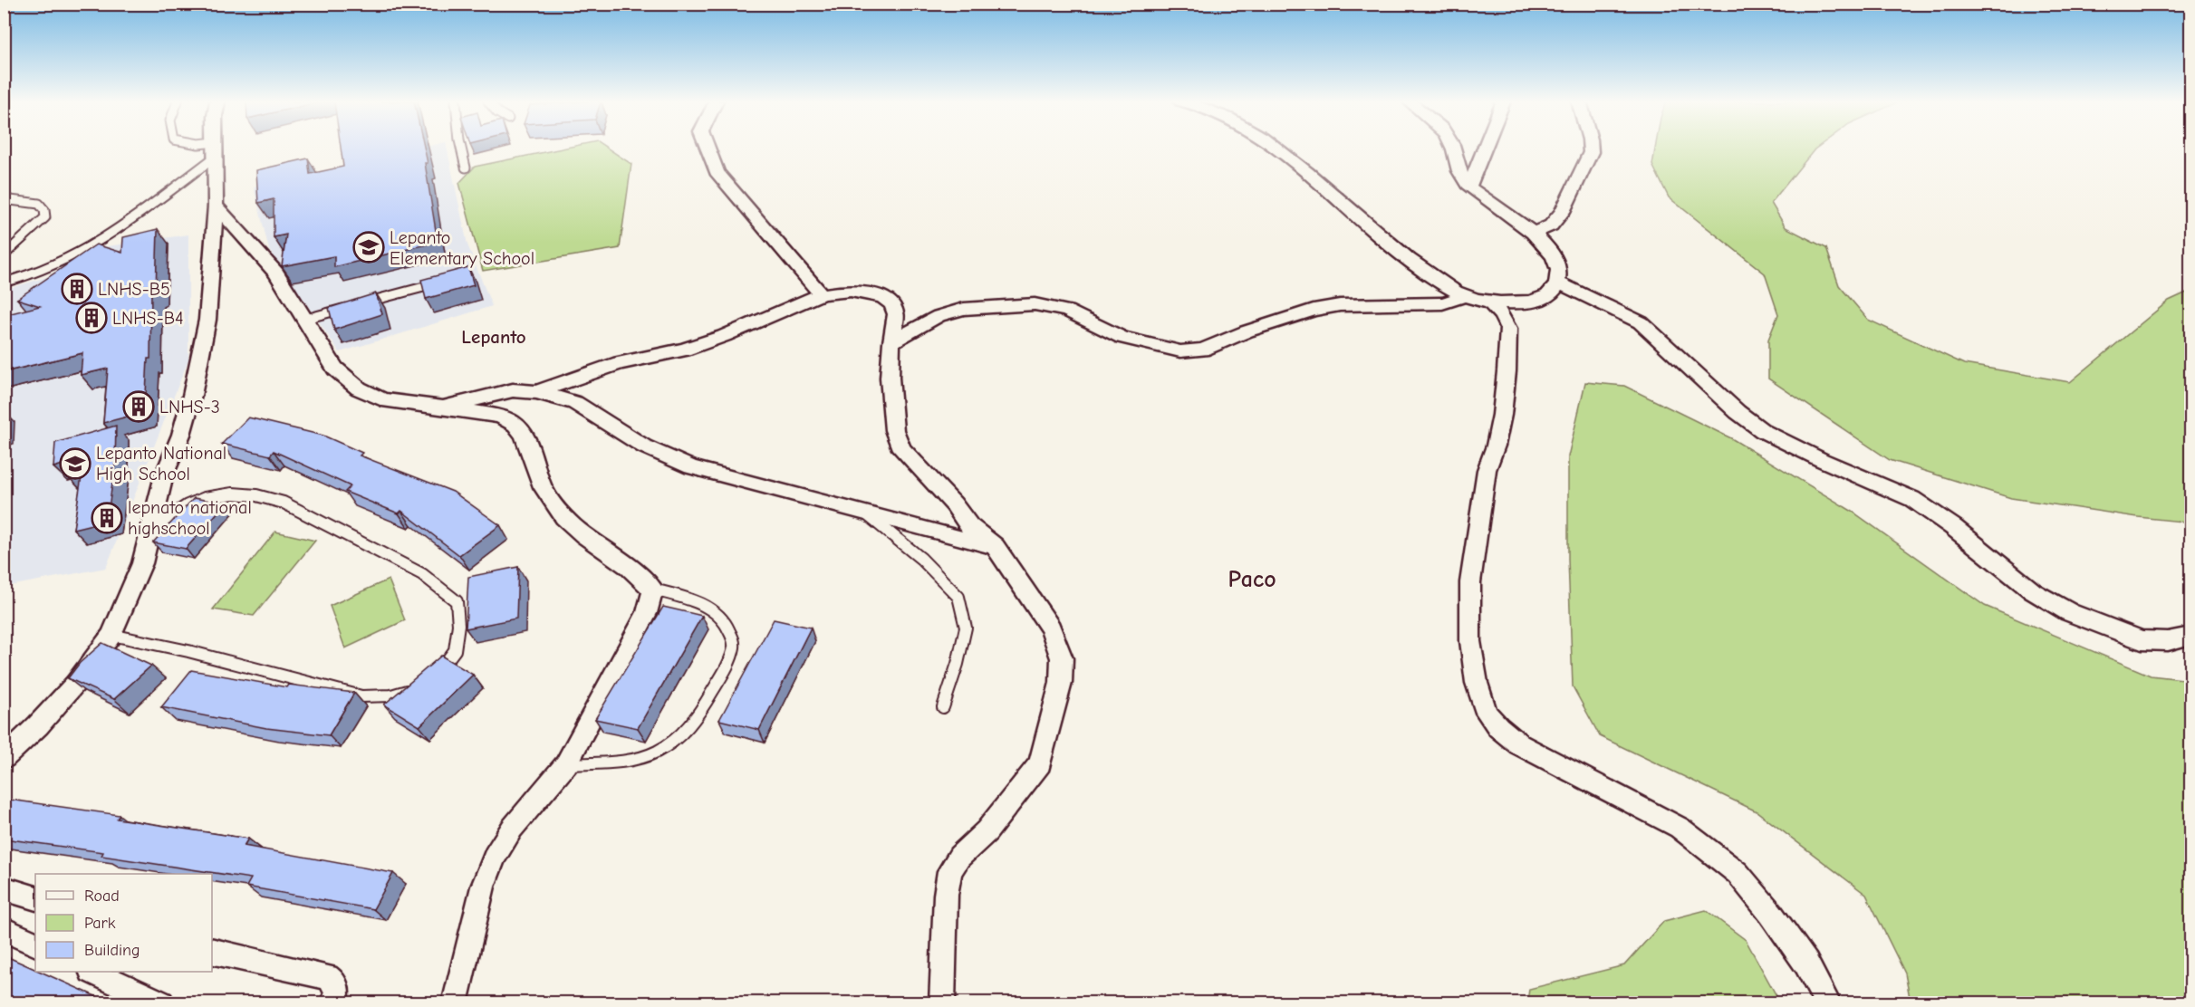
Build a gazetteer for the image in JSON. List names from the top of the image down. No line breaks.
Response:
{"districts":["Lepanto","Paco"],"places":{"school or university":["Lepanto Elementary School","Lepanto National High School"],"building":["LNHS-B5","LNHS-B4","LNHS-3","lepnato national highschool"]},"legend":["Road","Park","Building"]}
